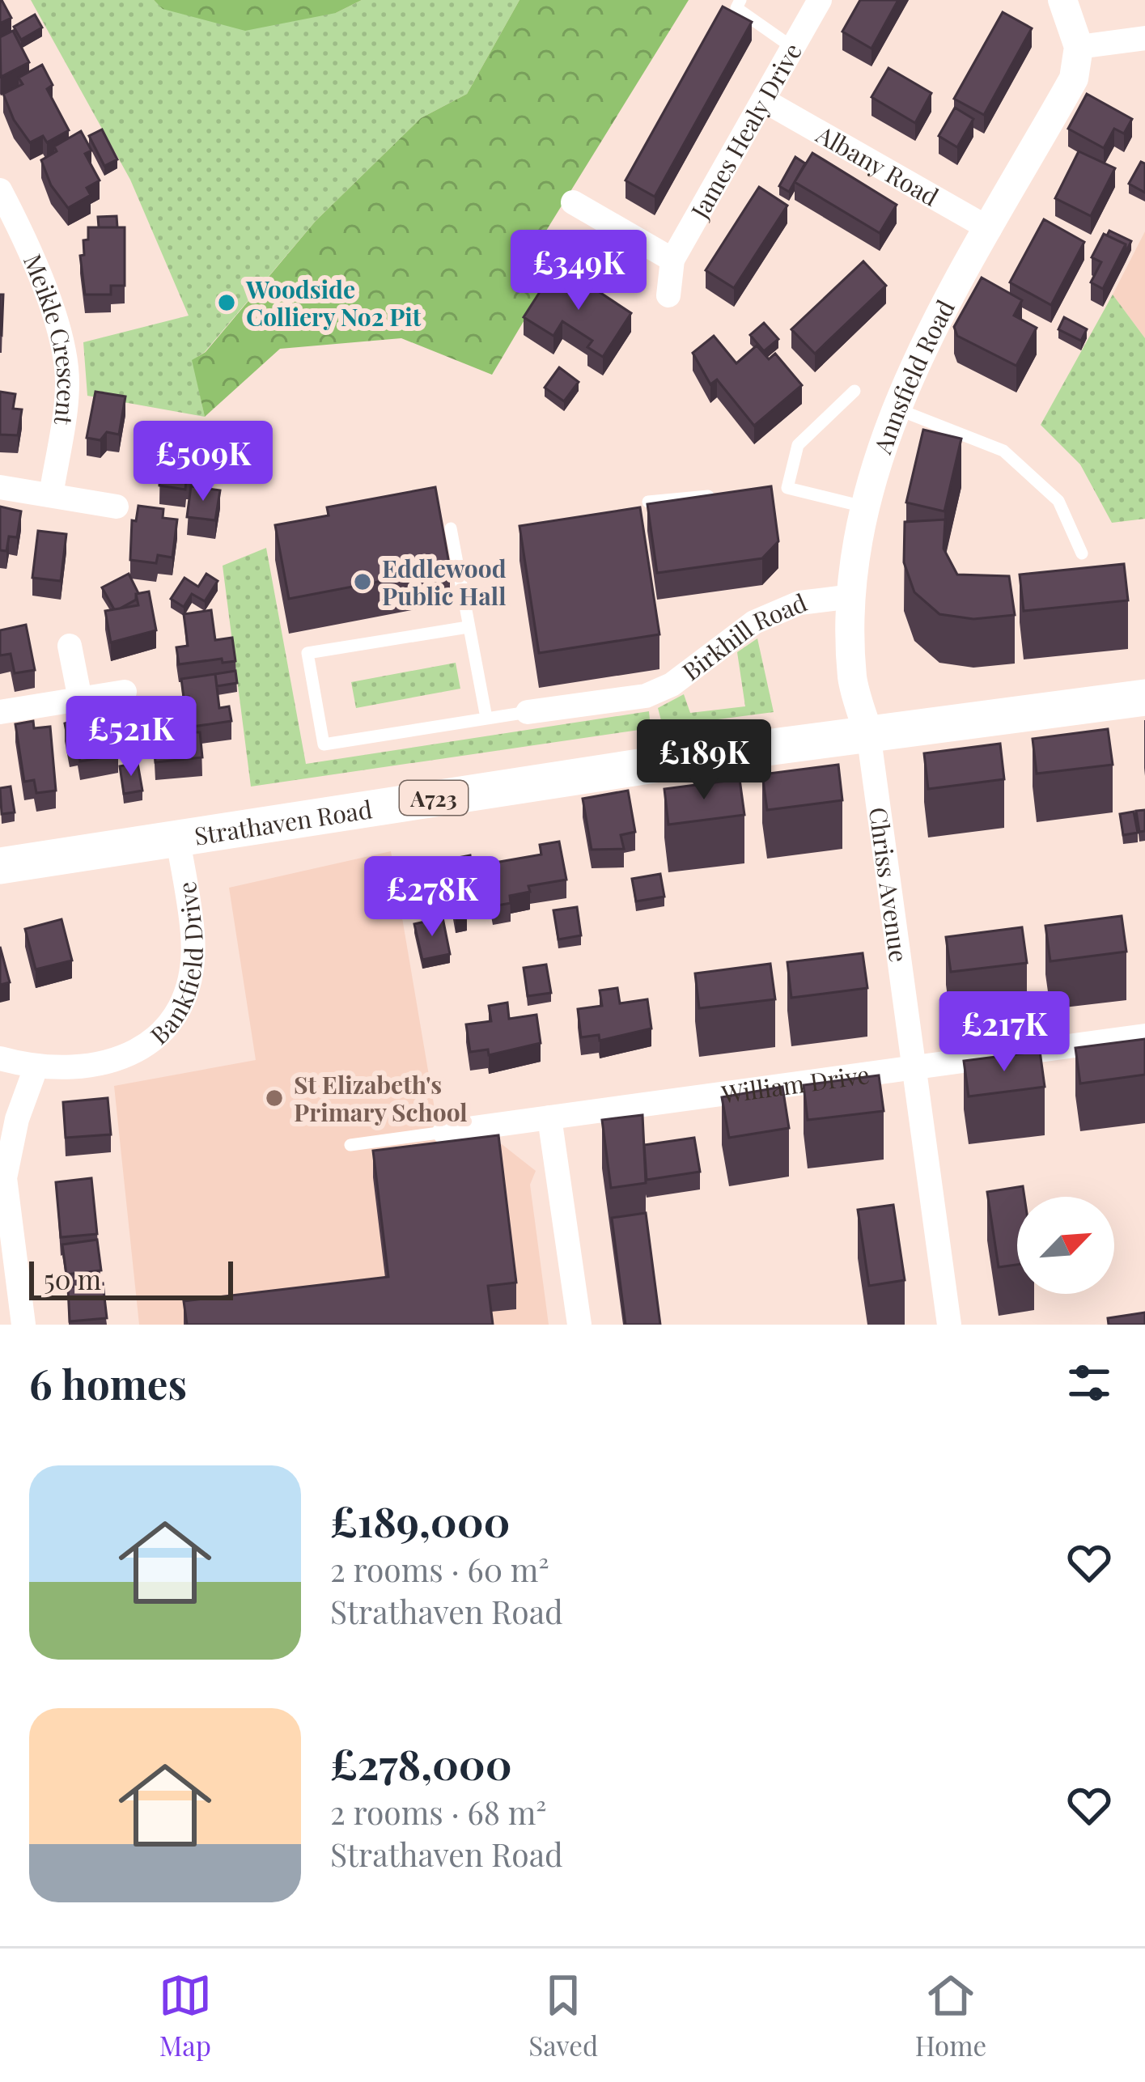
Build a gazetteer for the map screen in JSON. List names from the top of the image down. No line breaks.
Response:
{"streets":{"main road":["A723","Strathaven Road"],"street":["James Healy Drive","Albany Road","Meikle Crescent","Annsfield Road","Birkhill Road","Chriss Avenue","Bankfield Drive","William Drive"]},"crossings":[["James Healy Drive","Albany Road"],["Albany Road","Annsfield Road"],["Annsfield Road","Birkhill Road"],["Annsfield Road","Strathaven Road"],["Annsfield Road","Chriss Avenue"],["Strathaven Road","Chriss Avenue"],["Strathaven Road","Bankfield Drive"],["Chriss Avenue","William Drive"]],"places":["Woodside Colliery No2 Pit","Eddlewood Public Hall","St Elizabeth's Primary School"],"scale_bar":"50 m","north":"top right","page":{"price":["£349K","£509K","£521K","£189K","£278K","£217K"],"scale":"50 m","heading":"6 homes","list":[{"name":"£189,000","note":"2 rooms · 60 m² · Strathaven Road"},{"name":"£278,000","note":"2 rooms · 68 m² · Strathaven Road"}],"tabs":["Map","Saved","Home"]}}
